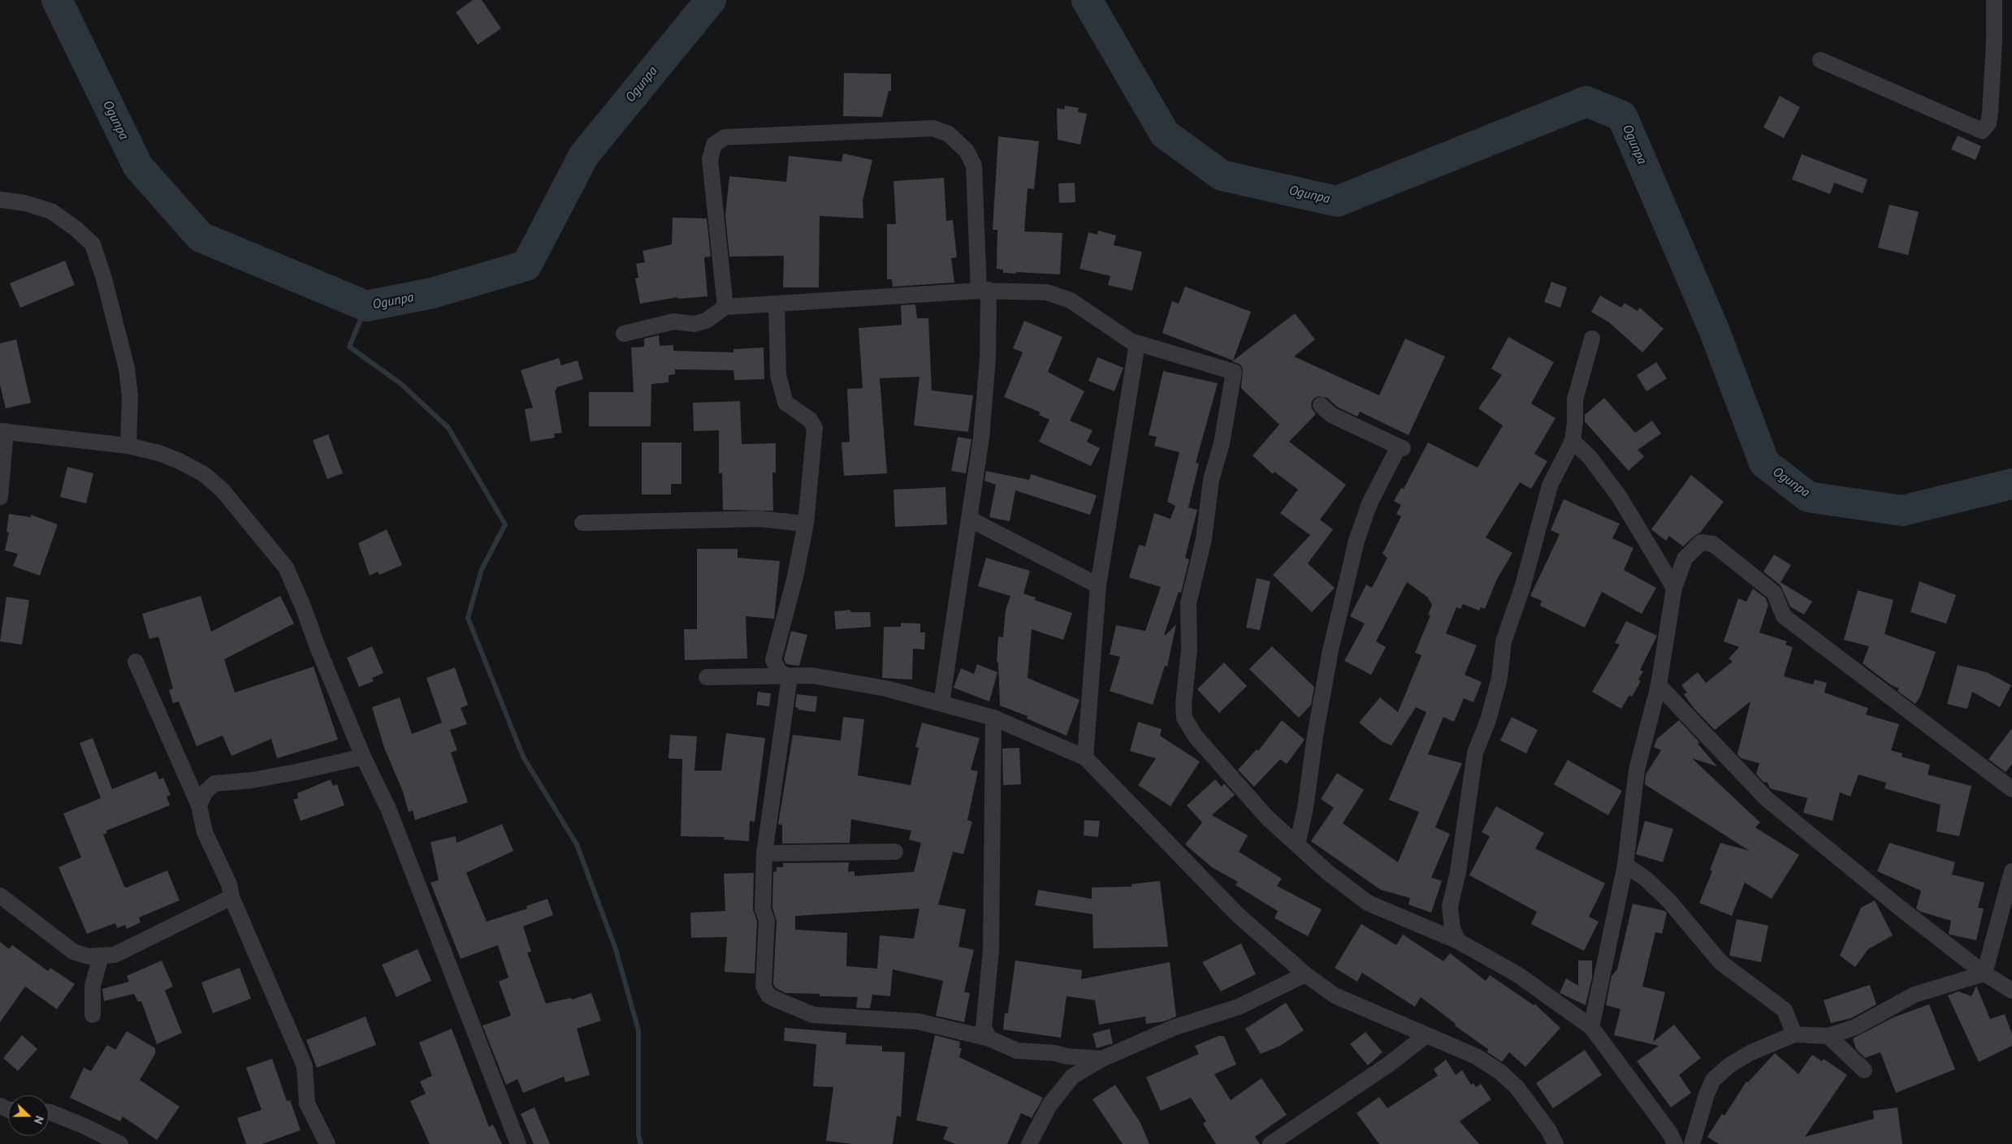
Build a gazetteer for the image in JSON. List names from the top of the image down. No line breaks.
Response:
{"water":["Ogunpa"],"north":"right"}
